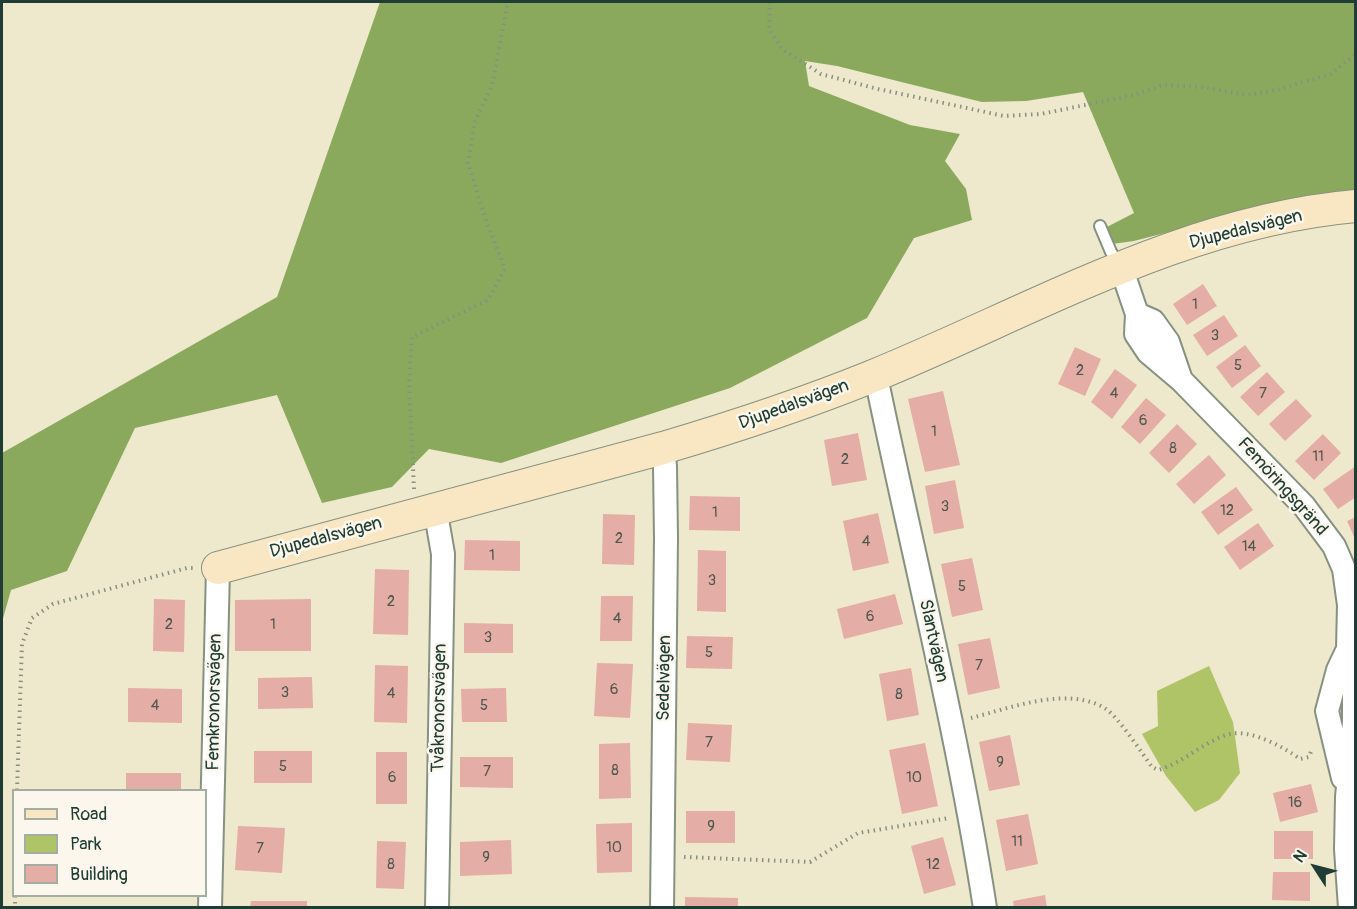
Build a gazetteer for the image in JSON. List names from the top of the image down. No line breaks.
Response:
{"streets":{"street":["Djupedalsvägen","Femöringsgränd","Slantvägen","Sedelvägen","Femkronorsvägen","Tvåkronorsvägen"]},"crossings":[["Djupedalsvägen","Femöringsgränd"],["Djupedalsvägen","Slantvägen"],["Djupedalsvägen","Sedelvägen"],["Djupedalsvägen","Femkronorsvägen"],["Djupedalsvägen","Tvåkronorsvägen"]],"house_numbers":["1","3","5","2","4","7","6","1","8","11","2","3","12","1","2","4","14","1","3","5","2","6","4","2","1","3","5","7","6","3","4","8","4","5","7","9","5","8","7","6","10","16","9","11","10","7","9","8","12"],"legend":["Road","Park","Building"],"north":"top left"}
